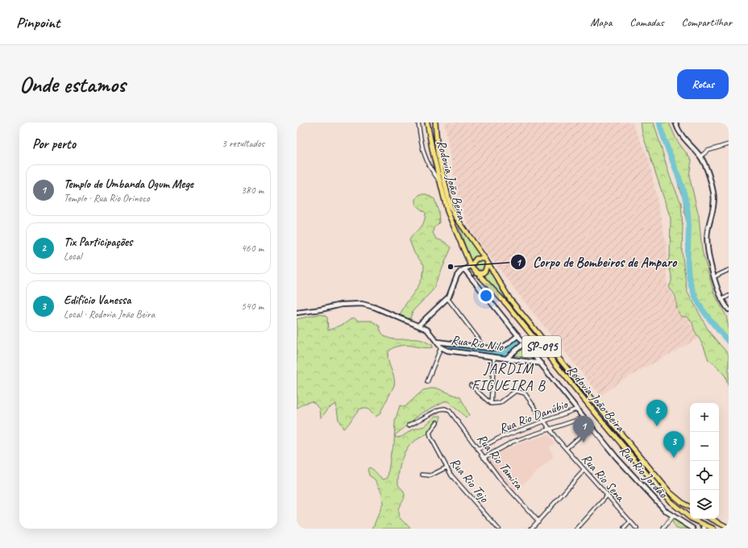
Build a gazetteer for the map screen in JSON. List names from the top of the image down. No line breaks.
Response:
{"streets":{"main road":["Rodovia João Beira","SP-095"],"street":["Rua Rio Nilo","Rua Rio Danúbio","Rua Rio Tamisa","Rua Rio Jordão","Rua Rio Sena","Rua Rio Tejo"]},"crossings":[["Rua Rio Nilo","Rua Rio Jordão"],["Rua Rio Danúbio","Rua Rio Tamisa"],["Rua Rio Danúbio","Rua Rio Jordão"],["Rua Rio Danúbio","Rua Rio Sena"]],"districts":["JARDIM FIGUEIRA B"],"places":["Corpo de Bombeiros de Amparo"],"page":{"header":"Pinpoint","nav":["Mapa","Camadas","Compartilhar"],"buttons":"Rotas","title":"Onde estamos","heading":["Por perto","3 resultados"],"list":[{"mark":"1","name":"Templo de Umbanda Ogum Mege","note":"Templo · Rua Rio Orinoco","value":"380 m"},{"mark":"2","name":"Tix Participações","note":"Local","value":"460 m"},{"mark":"3","name":"Edifício Vanessa","note":"Local · Rodovia João Beira","value":"540 m"}],"pins":["2","1","3"],"map_buttons":["+","−"]}}
